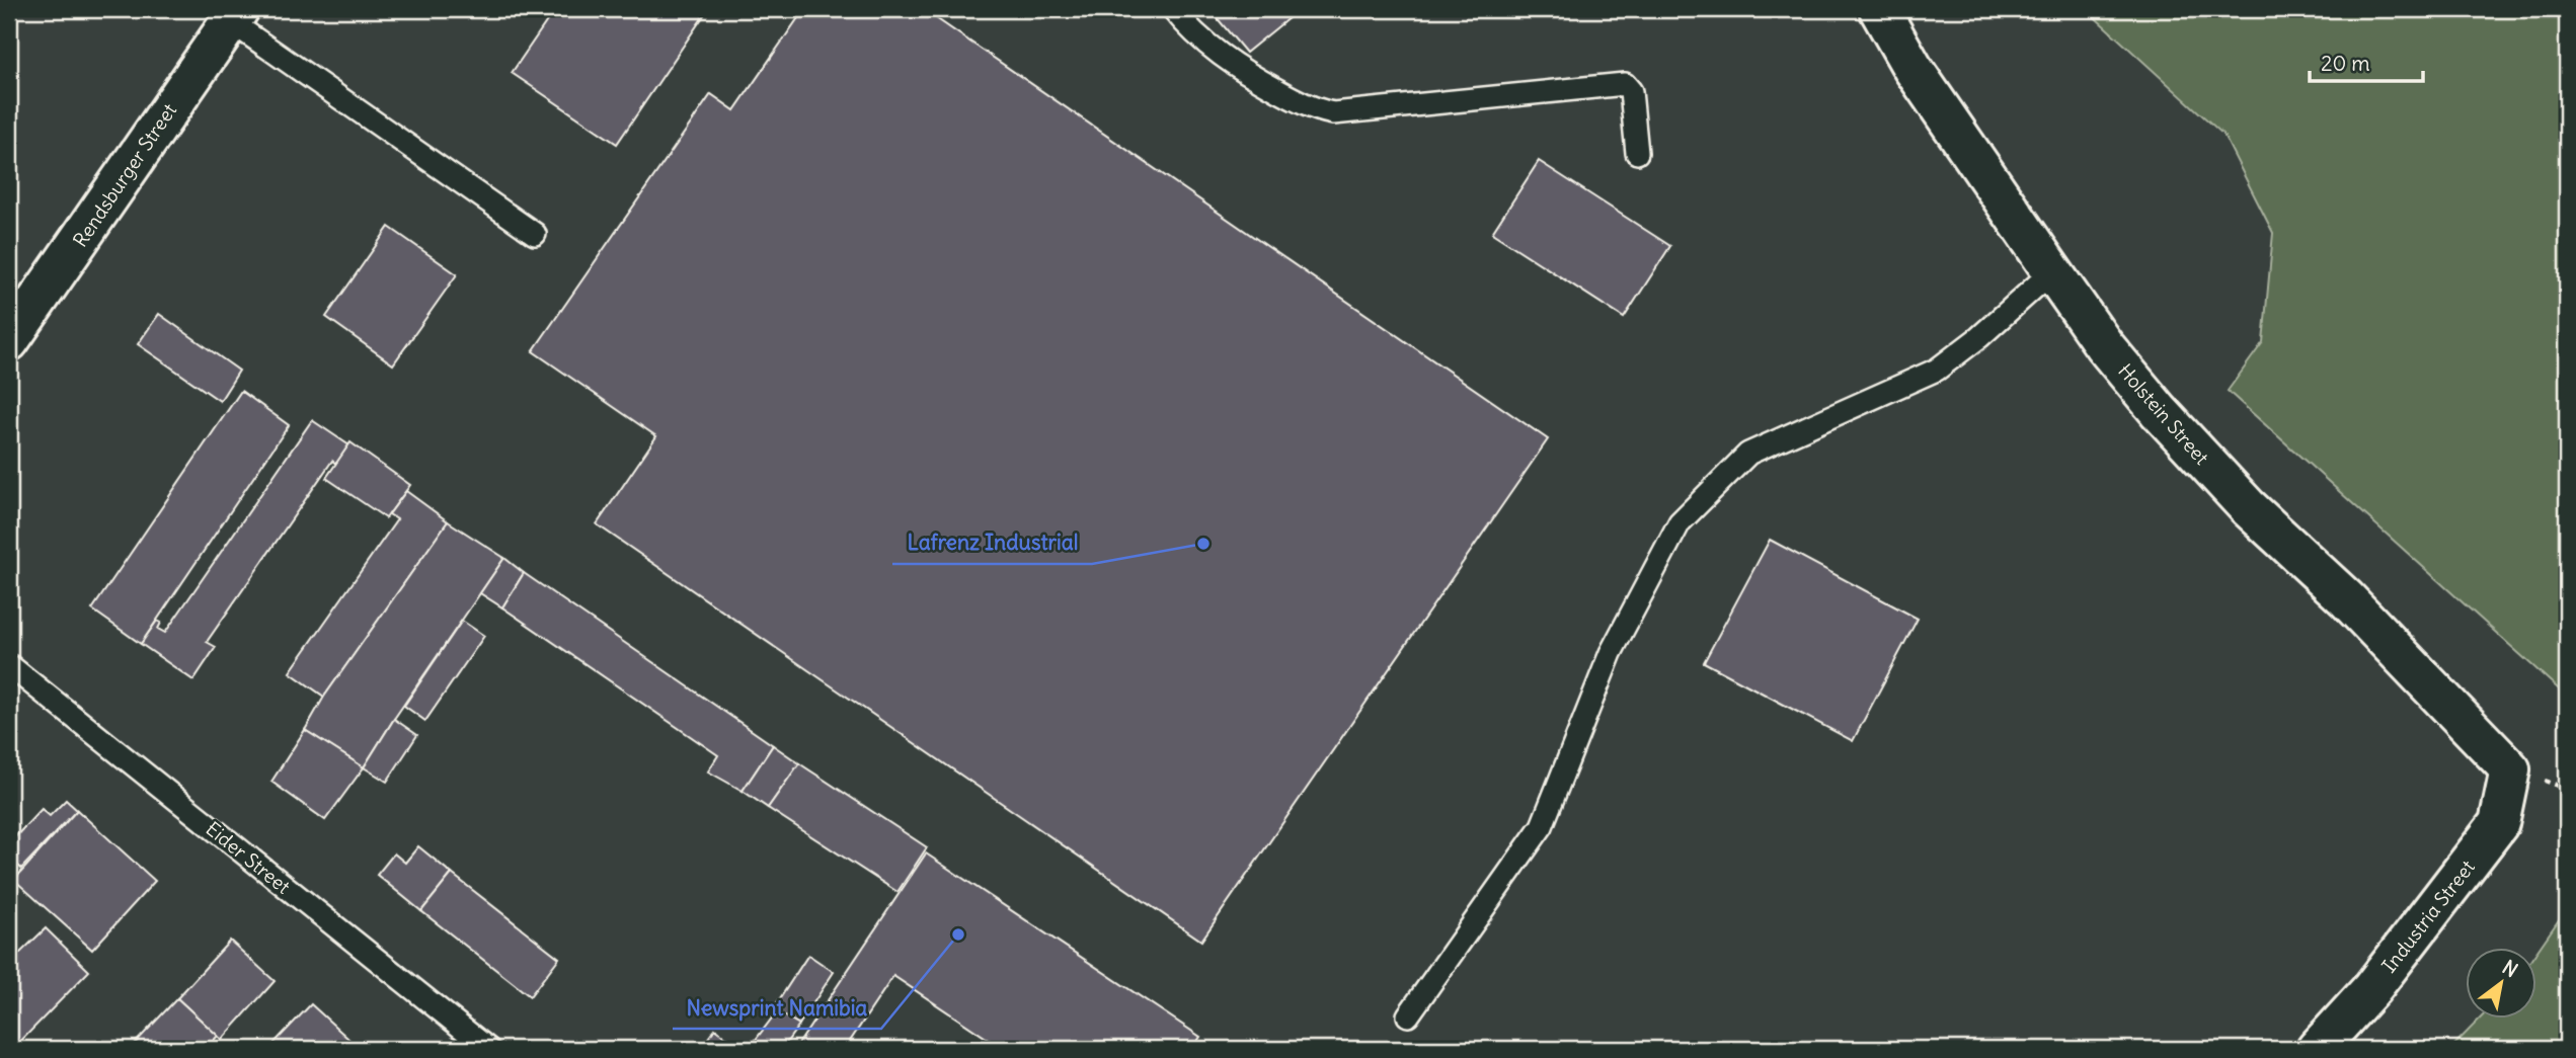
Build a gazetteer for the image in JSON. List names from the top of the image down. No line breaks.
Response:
{"streets":{"street":["Rendsburger Street","Holstein Street","Industria Street"],"lane":["Eider Street"]},"crossings":[["Holstein Street","Industria Street"]],"places":["Lafrenz Industrial","Newsprint Namibia"],"scale_bar":"20 m","north":"top right"}
